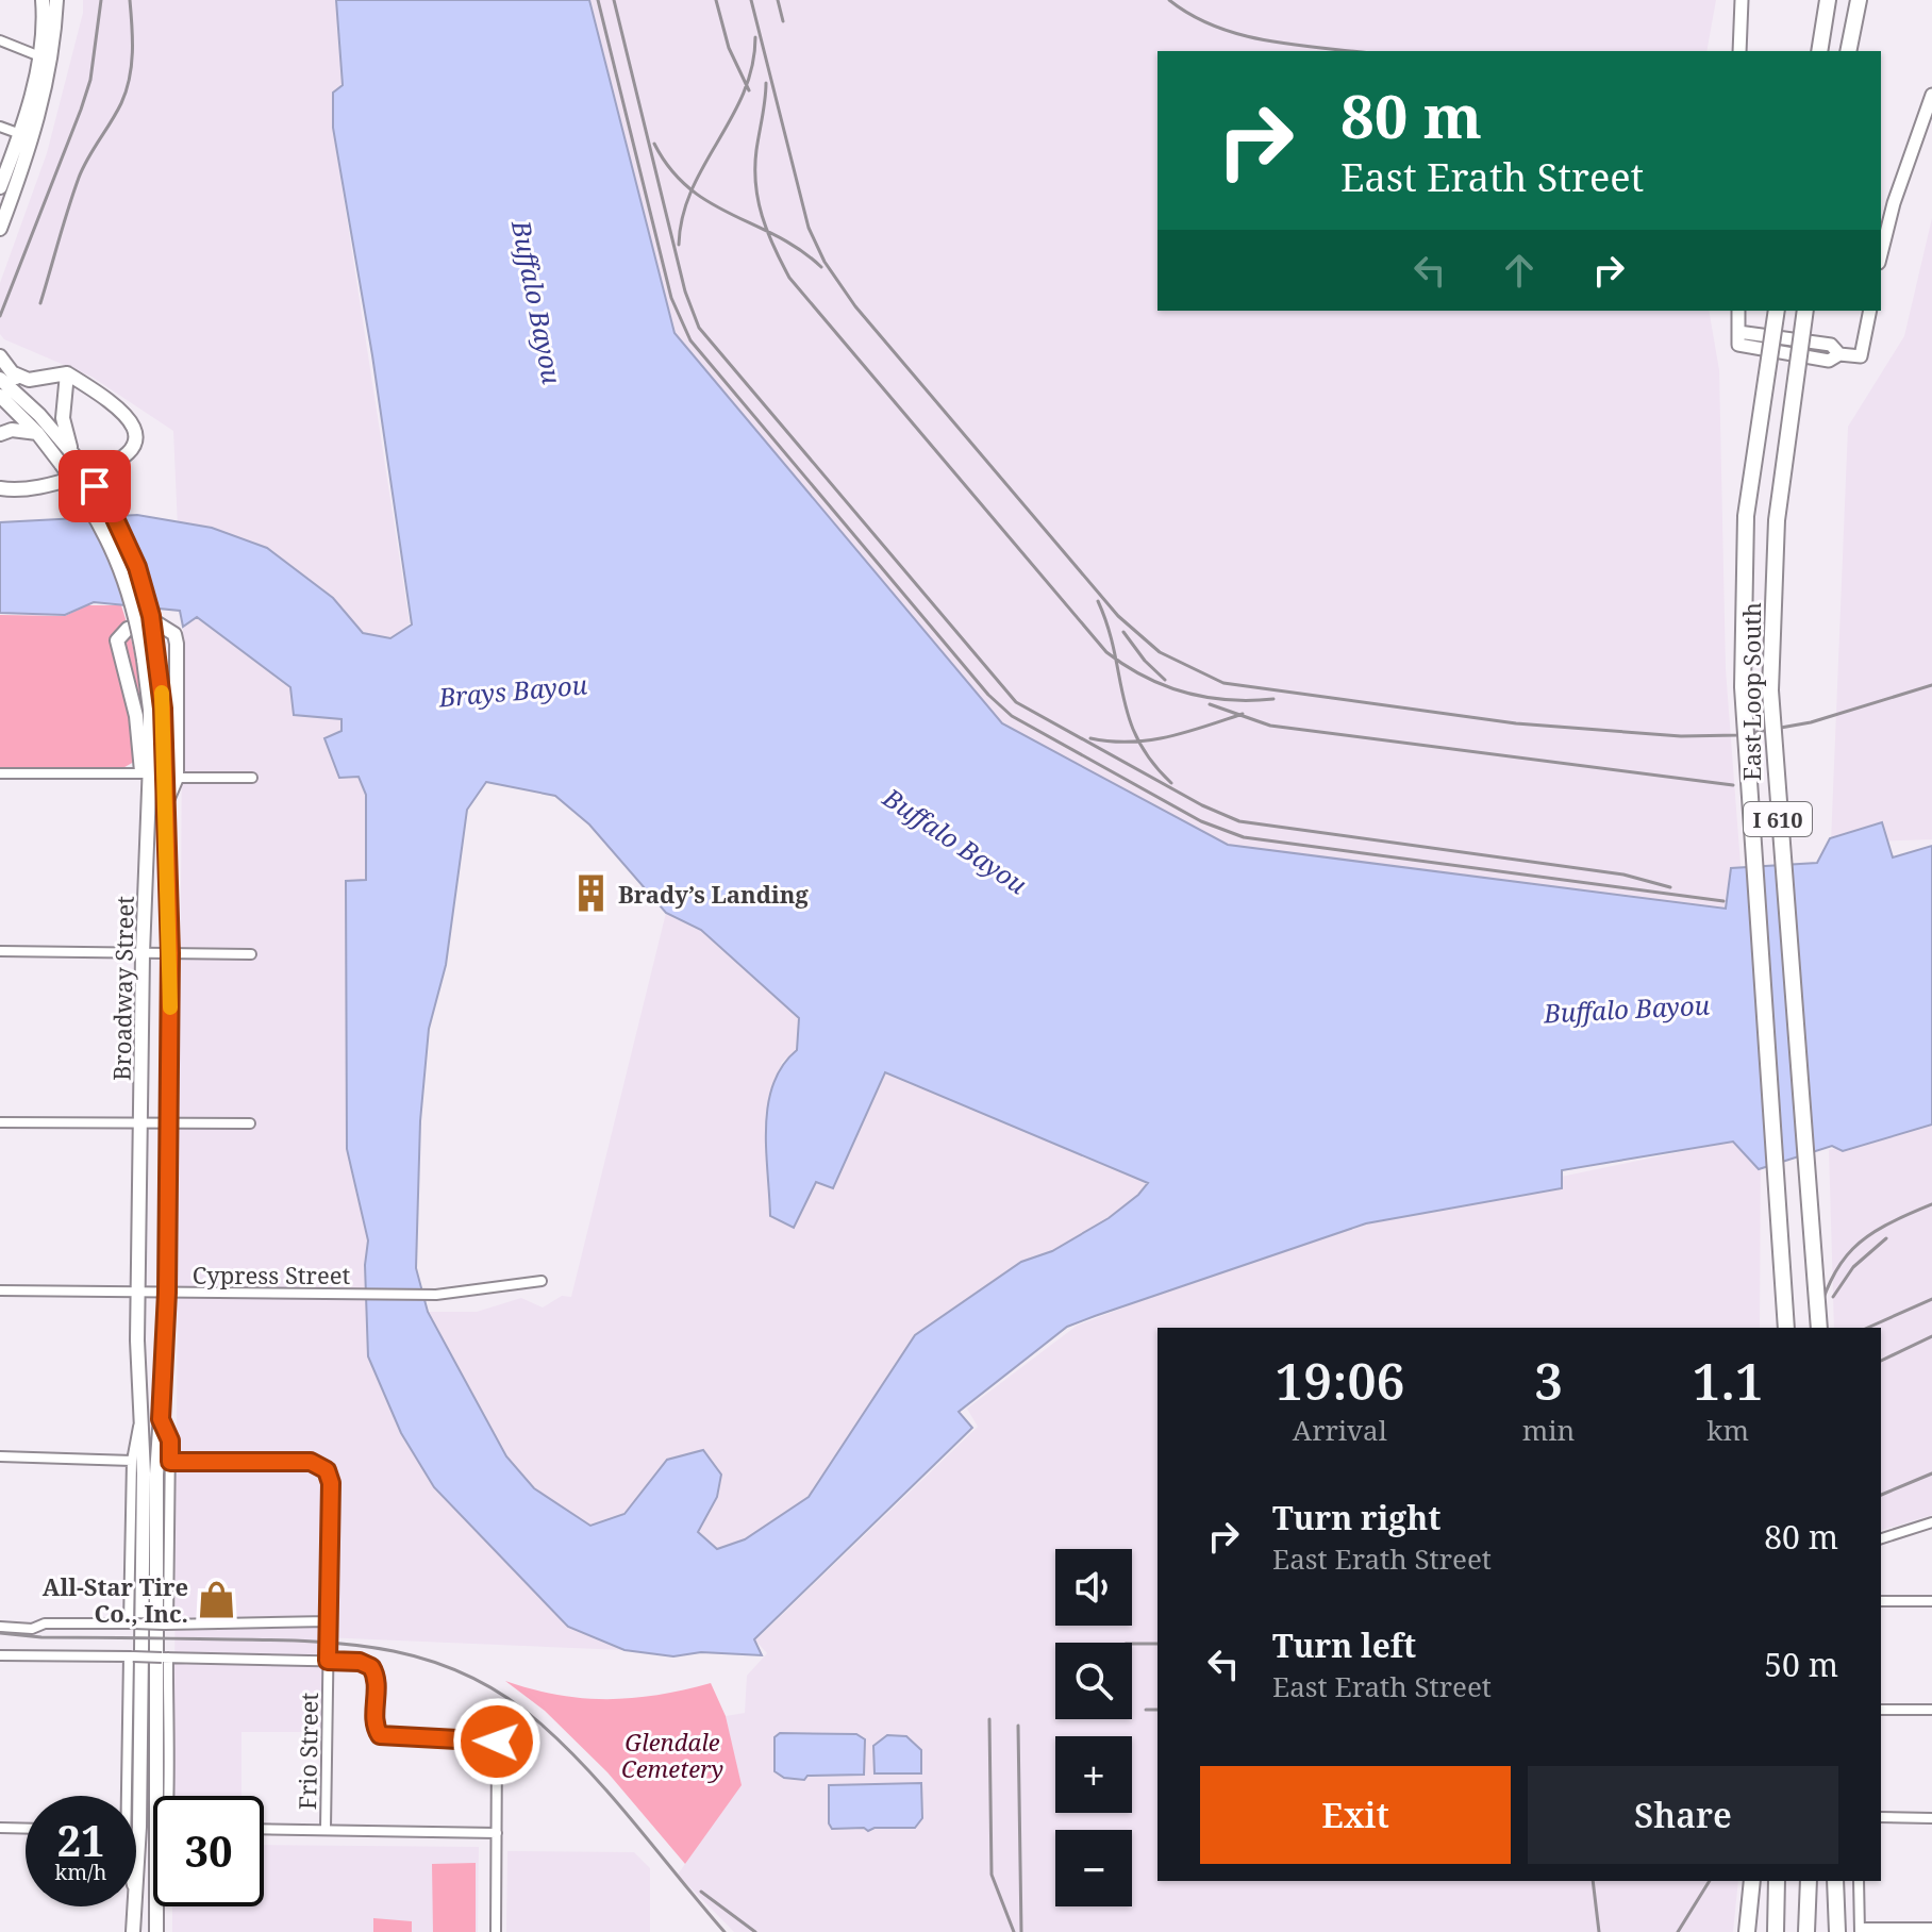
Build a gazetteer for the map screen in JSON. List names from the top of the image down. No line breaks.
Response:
{"streets":{"highway":["East Loop South","I 610"],"main road":["Broadway Street"],"street":["Cypress Street","Frio Street"]},"crossings":[["Broadway Street","Cypress Street"],["Broadway Street","Frio Street"]],"water":["Buffalo Bayou","Brays Bayou"],"parks":["Glendale Cemetery"],"places":{"building":["Brady’s Landing"],"shop":["All-Star Tire Co., Inc."]},"page":{"turn":["80 m","East Erath Street"],"eta":["19:06","Arrival","3","min","1.1","km"],"list":[{"name":"Turn right","note":"East Erath Street","value":"80 m"},{"name":"Turn left","note":"East Erath Street","value":"50 m"}],"map_buttons":["+","−"],"buttons":["Exit","Share"],"speed":"21 km/h","limit":"30"}}
